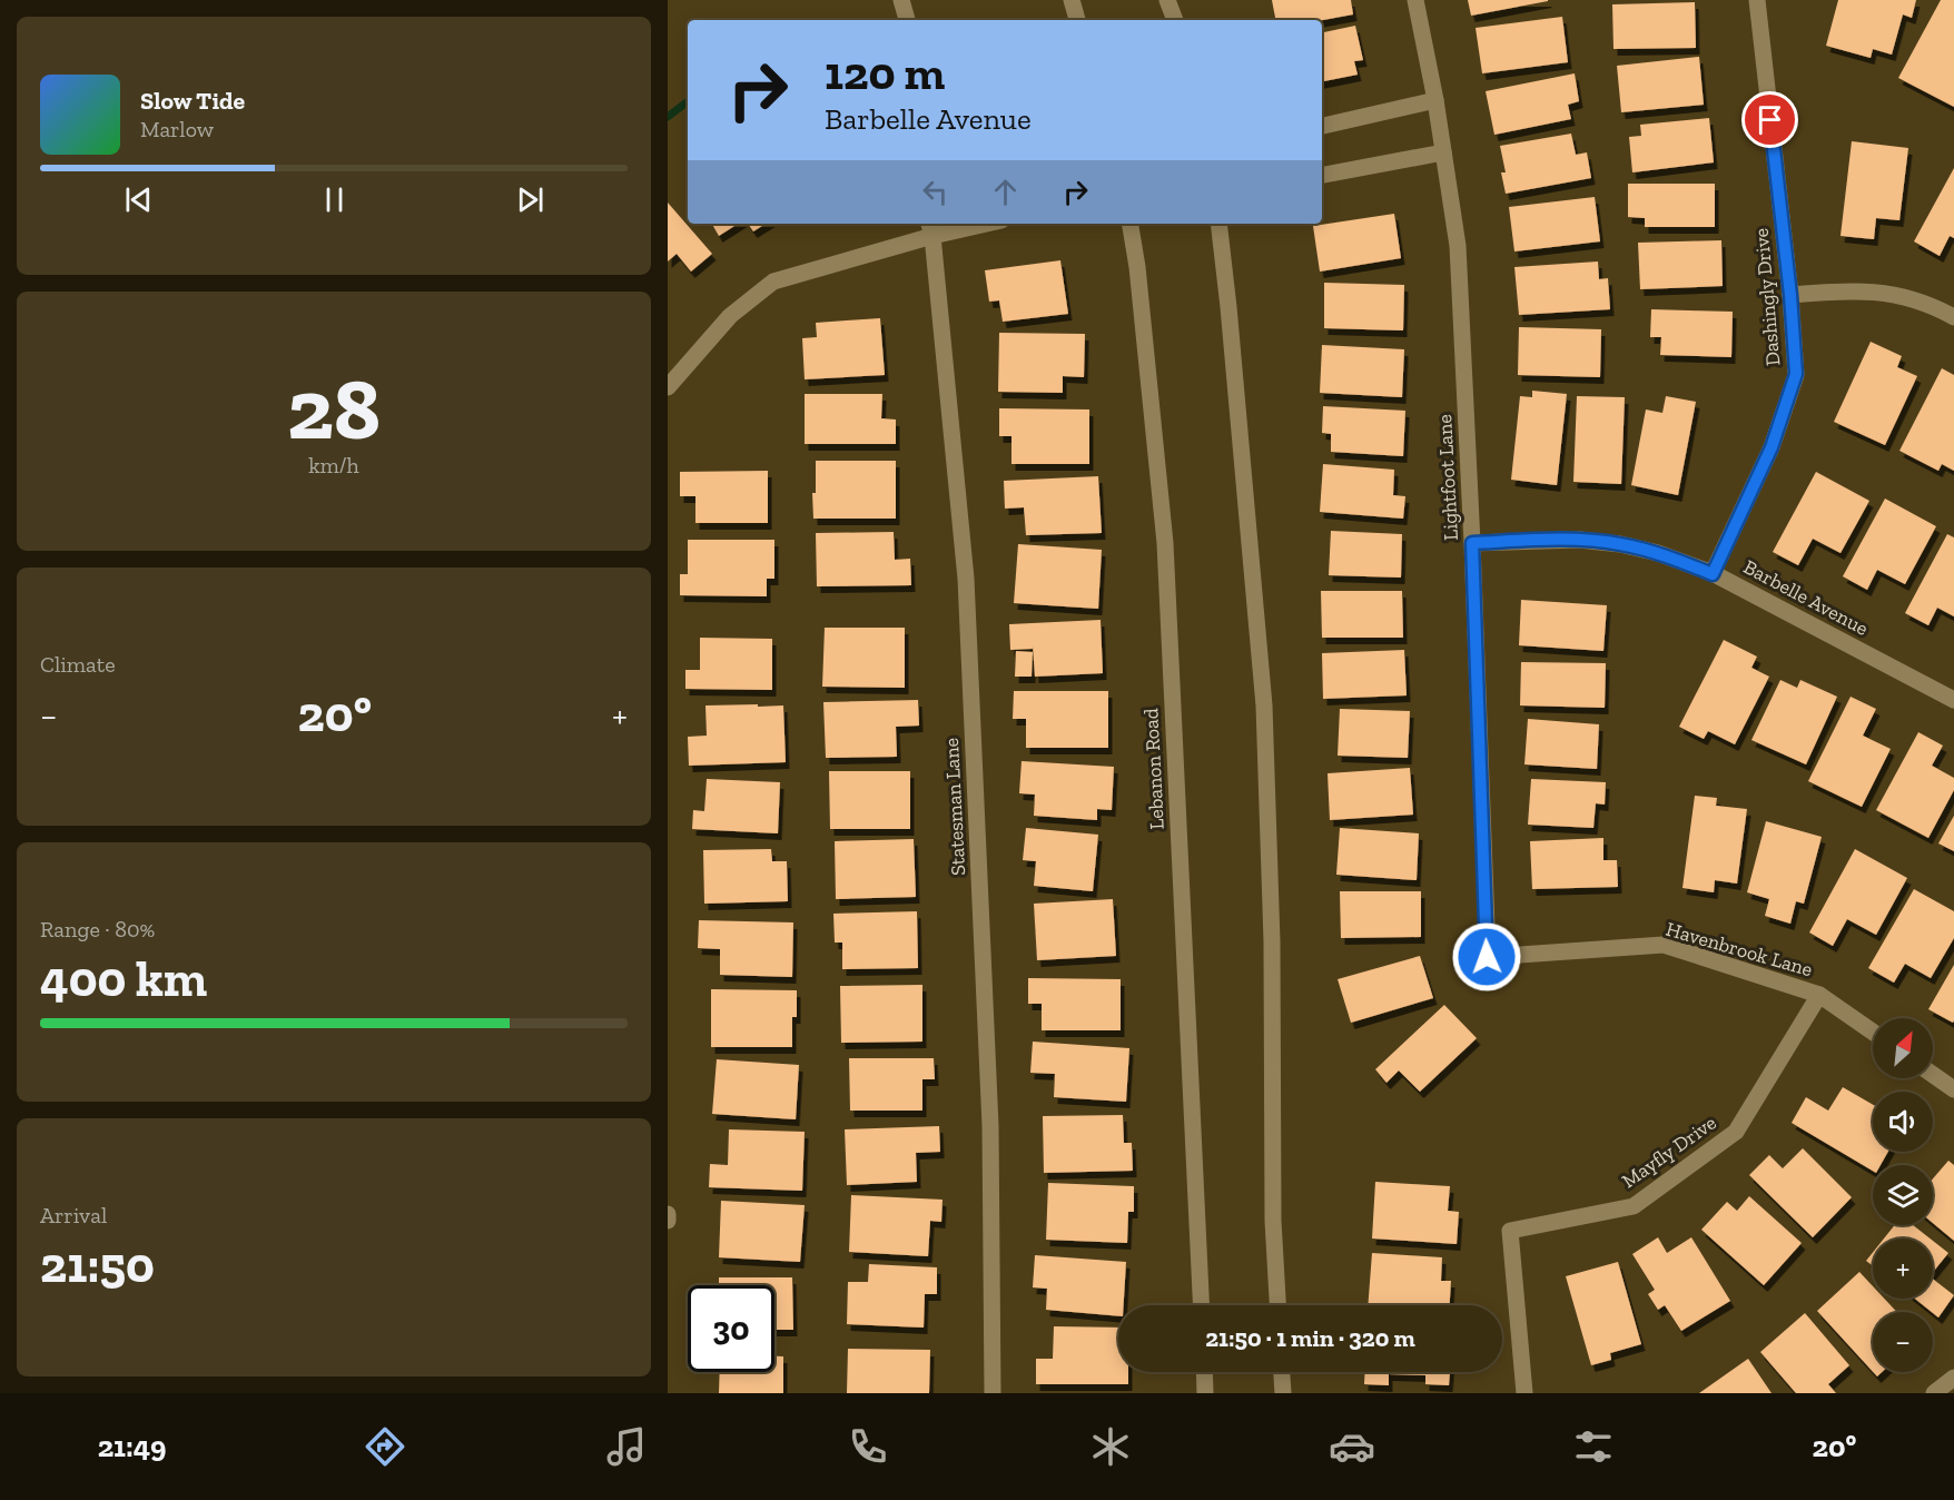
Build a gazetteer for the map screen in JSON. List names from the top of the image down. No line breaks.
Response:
{"streets":{"street":["Dashingly Drive","Lightfoot Lane","Barbelle Avenue","Lebanon Road","Statesman Lane","Havenbrook Lane","Mayfly Drive"]},"crossings":[["Dashingly Drive","Barbelle Avenue"],["Lightfoot Lane","Barbelle Avenue"],["Lightfoot Lane","Havenbrook Lane"],["Havenbrook Lane","Mayfly Drive"]],"north":"top right","page":{"turn":["120 m","Barbelle Avenue"],"song":["Slow Tide","Marlow"],"tile":[["28","km/h"],"Climate",["Range · 80%","400 km"],["Arrival","21:50"]],"heat":["−","20°","+"],"map_buttons":["+","−"],"limit":"30","trip":"21:50 · 1 min · 320 m","tabs":["21:49","20°"]}}
